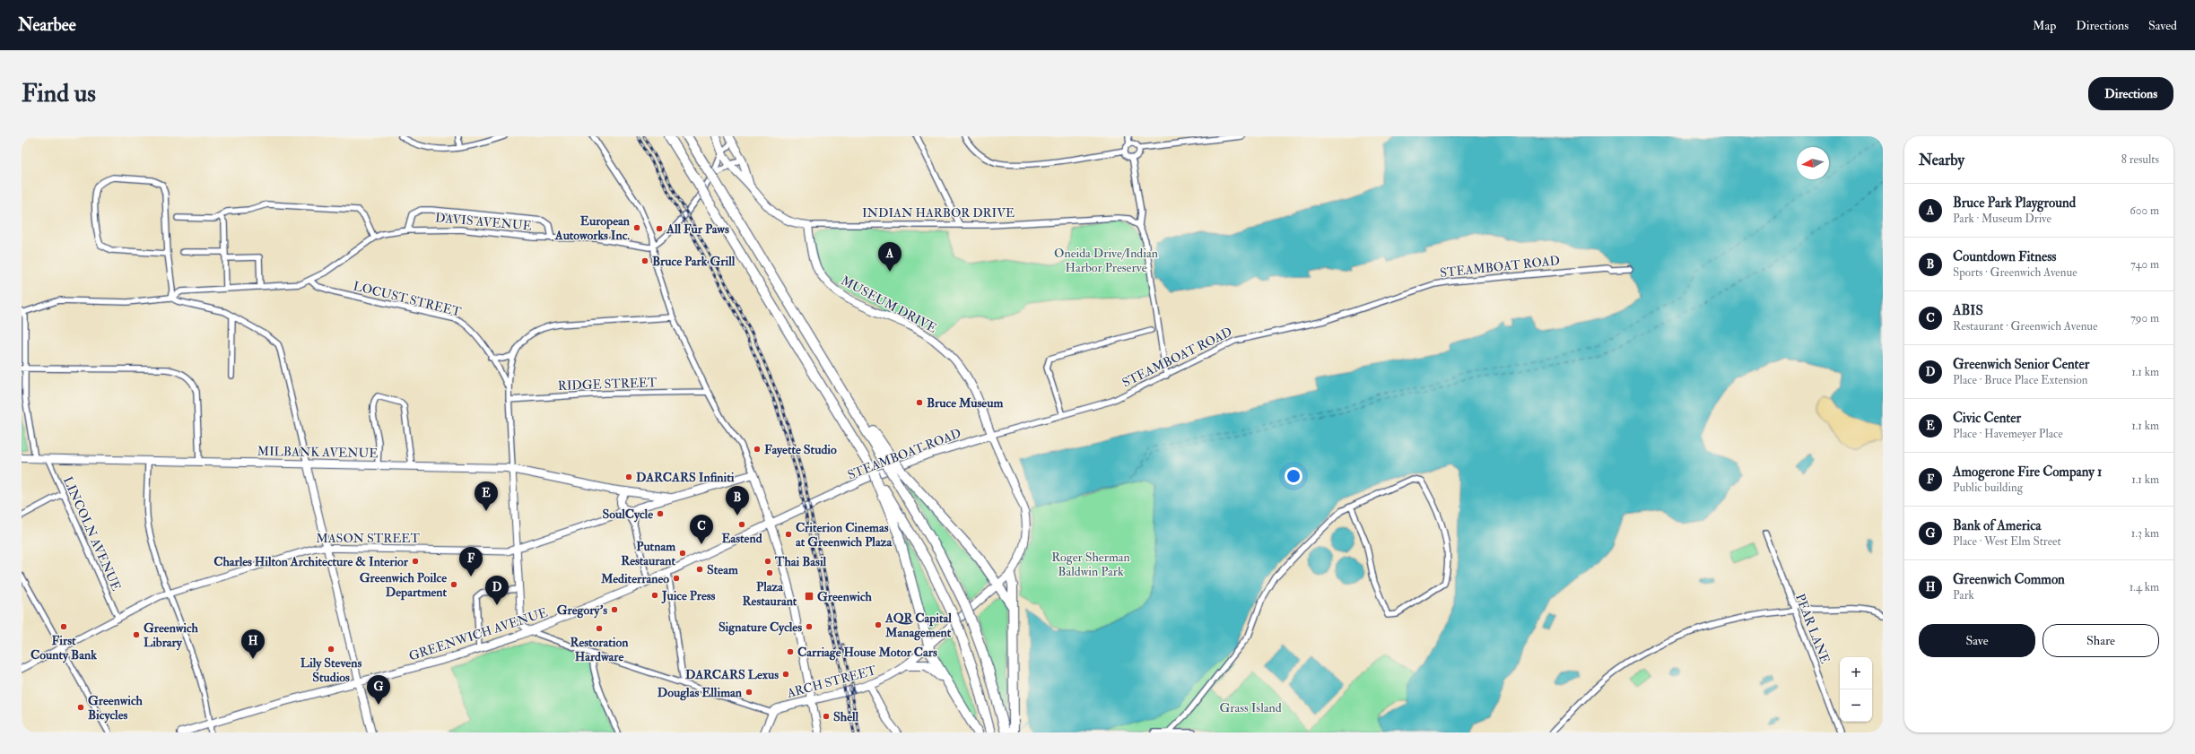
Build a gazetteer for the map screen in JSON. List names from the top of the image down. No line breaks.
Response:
{"streets":{"main road":["INDIAN HARBOR DRIVE","STEAMBOAT ROAD","MUSEUM DRIVE","MILBANK AVENUE","MASON STREET","GREENWICH AVENUE","ARCH STREET"],"street":["DAVIS AVENUE","LOCUST STREET","RIDGE STREET","LINCOLN AVENUE","PEAR LANE"]},"crossings":[["INDIAN HARBOR DRIVE","MUSEUM DRIVE"],["DAVIS AVENUE","LOCUST STREET"],["STEAMBOAT ROAD","MUSEUM DRIVE"],["STEAMBOAT ROAD","GREENWICH AVENUE"],["STEAMBOAT ROAD","ARCH STREET"],["MUSEUM DRIVE","ARCH STREET"],["MILBANK AVENUE","LINCOLN AVENUE"],["MILBANK AVENUE","MASON STREET"],["LINCOLN AVENUE","MASON STREET"]],"parks":["Oneida Drive/Indian Harbor Preserve","Roger Sherman Baldwin Park","Grass Island"],"places":{"other":["European Autoworks Inc.","All Fur Paws","Bruce Park Grill","Bruce Museum","Fayette Studio","DARCARS Infiniti","SoulCycle","Eastend","Criterion Cinemas at Greenwich Plaza","Putnam Restaurant","Charles Hilton Architecture & Interior","Thai Basil","Steam","Plaza Restaurant","Mediterraneo","Greenwich Poilce Department","Juice Press","Gregory's","AQR Capital Management","First County Bank","Signature Cycles","Restoration Hardware","Greenwich Library","Lily Stevens Studios","Carriage House Motor Cars","DARCARS Lexus","Douglas Elliman","Greenwich Bicycles","Shell"],"transit":["Greenwich"]},"north":"left","page":{"header":"Nearbee","nav":["Map","Directions","Saved"],"buttons":["Directions",["Save","Share"]],"title":"Find us","heading":["Nearby","8 results"],"list":[{"mark":"A","name":"Bruce Park Playground","note":"Park · Museum Drive","value":"600 m"},{"mark":"B","name":"Countdown Fitness","note":"Sports · Greenwich Avenue","value":"740 m"},{"mark":"C","name":"ABIS","note":"Restaurant · Greenwich Avenue","value":"790 m"},{"mark":"D","name":"Greenwich Senior Center","note":"Place · Bruce Place Extension","value":"1.1 km"},{"mark":"E","name":"Civic Center","note":"Place · Havemeyer Place","value":"1.1 km"},{"mark":"F","name":"Amogerone Fire Company 1","note":"Public building","value":"1.1 km"},{"mark":"G","name":"Bank of America","note":"Place · West Elm Street","value":"1.3 km"},{"mark":"H","name":"Greenwich Common","note":"Park","value":"1.4 km"}],"pins":["A","E","B","C","F","D","H","G"],"map_buttons":["+","−"]}}
